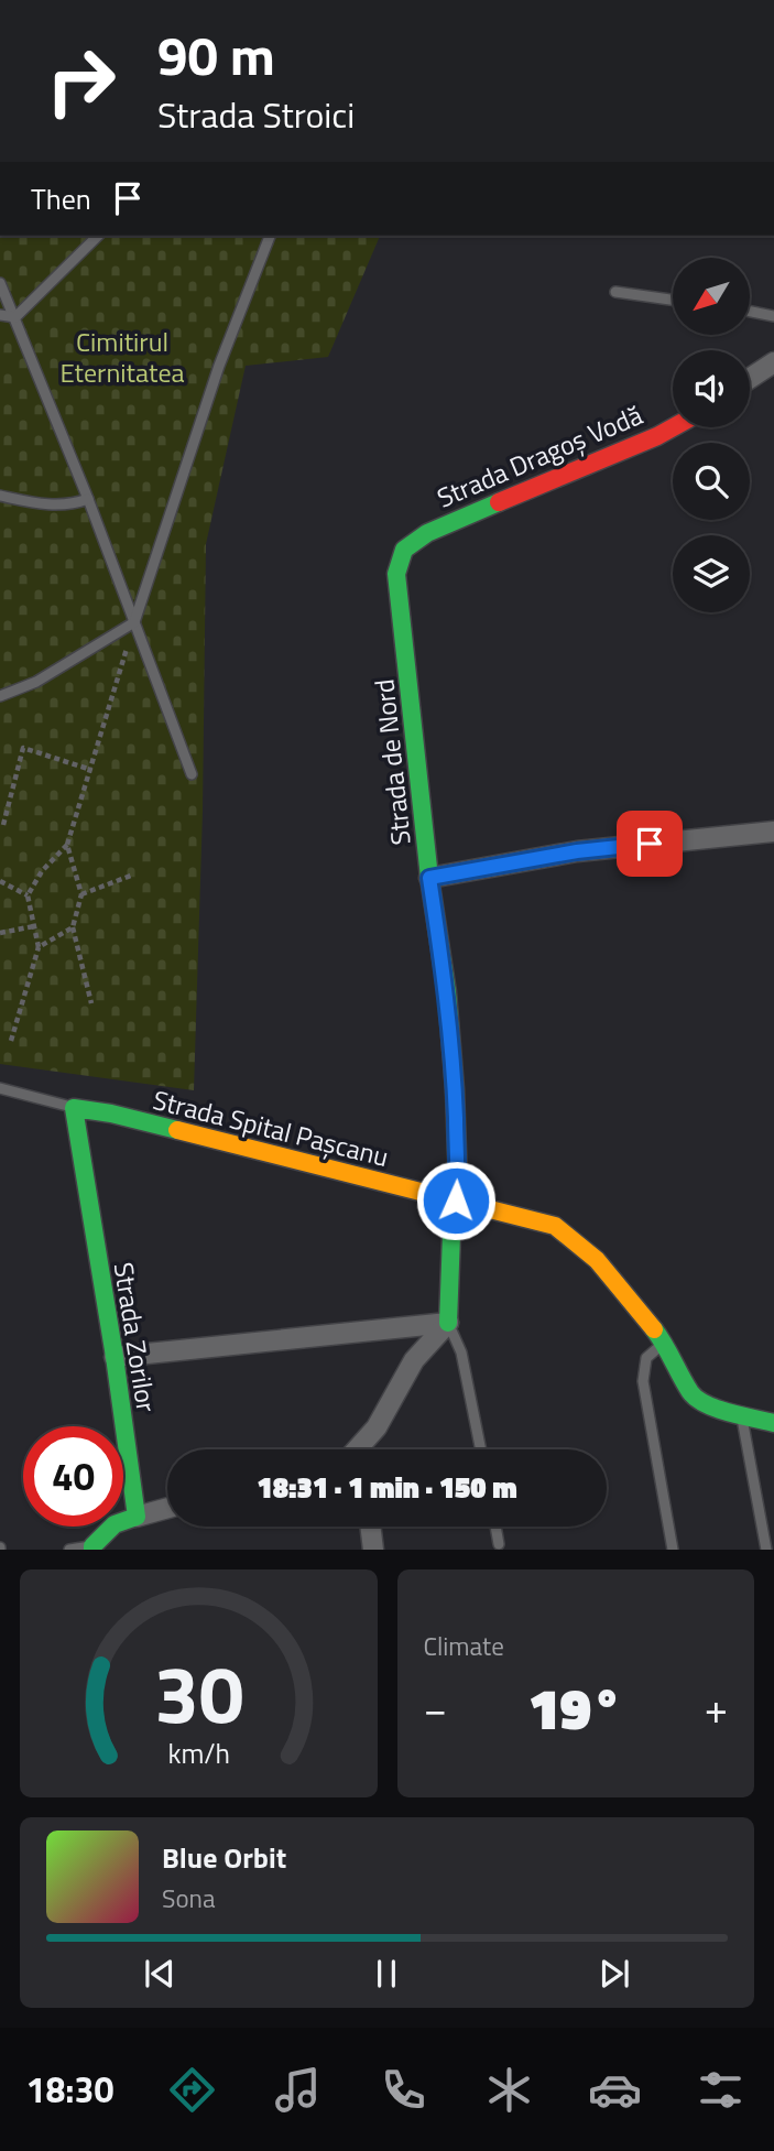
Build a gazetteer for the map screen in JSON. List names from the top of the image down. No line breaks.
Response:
{"streets":{"street":["Strada Dragoș Vodă","Strada de Nord","Strada Spital Pașcanu","Strada Zorilor"]},"crossings":[["Strada Dragoș Vodă","Strada de Nord"],["Strada de Nord","Strada Spital Pașcanu"],["Strada Spital Pașcanu","Strada Zorilor"]],"parks":["Cimitirul Eternitatea"],"north":"bottom left","page":{"turn":["90 m","Strada Stroici"],"then":"Then","limit":"40","trip":"18:31 · 1 min · 150 m","tile":"Climate","heat":["−","19°","+"],"song":["Blue Orbit","Sona"],"tabs":"18:30","gauge":["30","km/h"]}}
